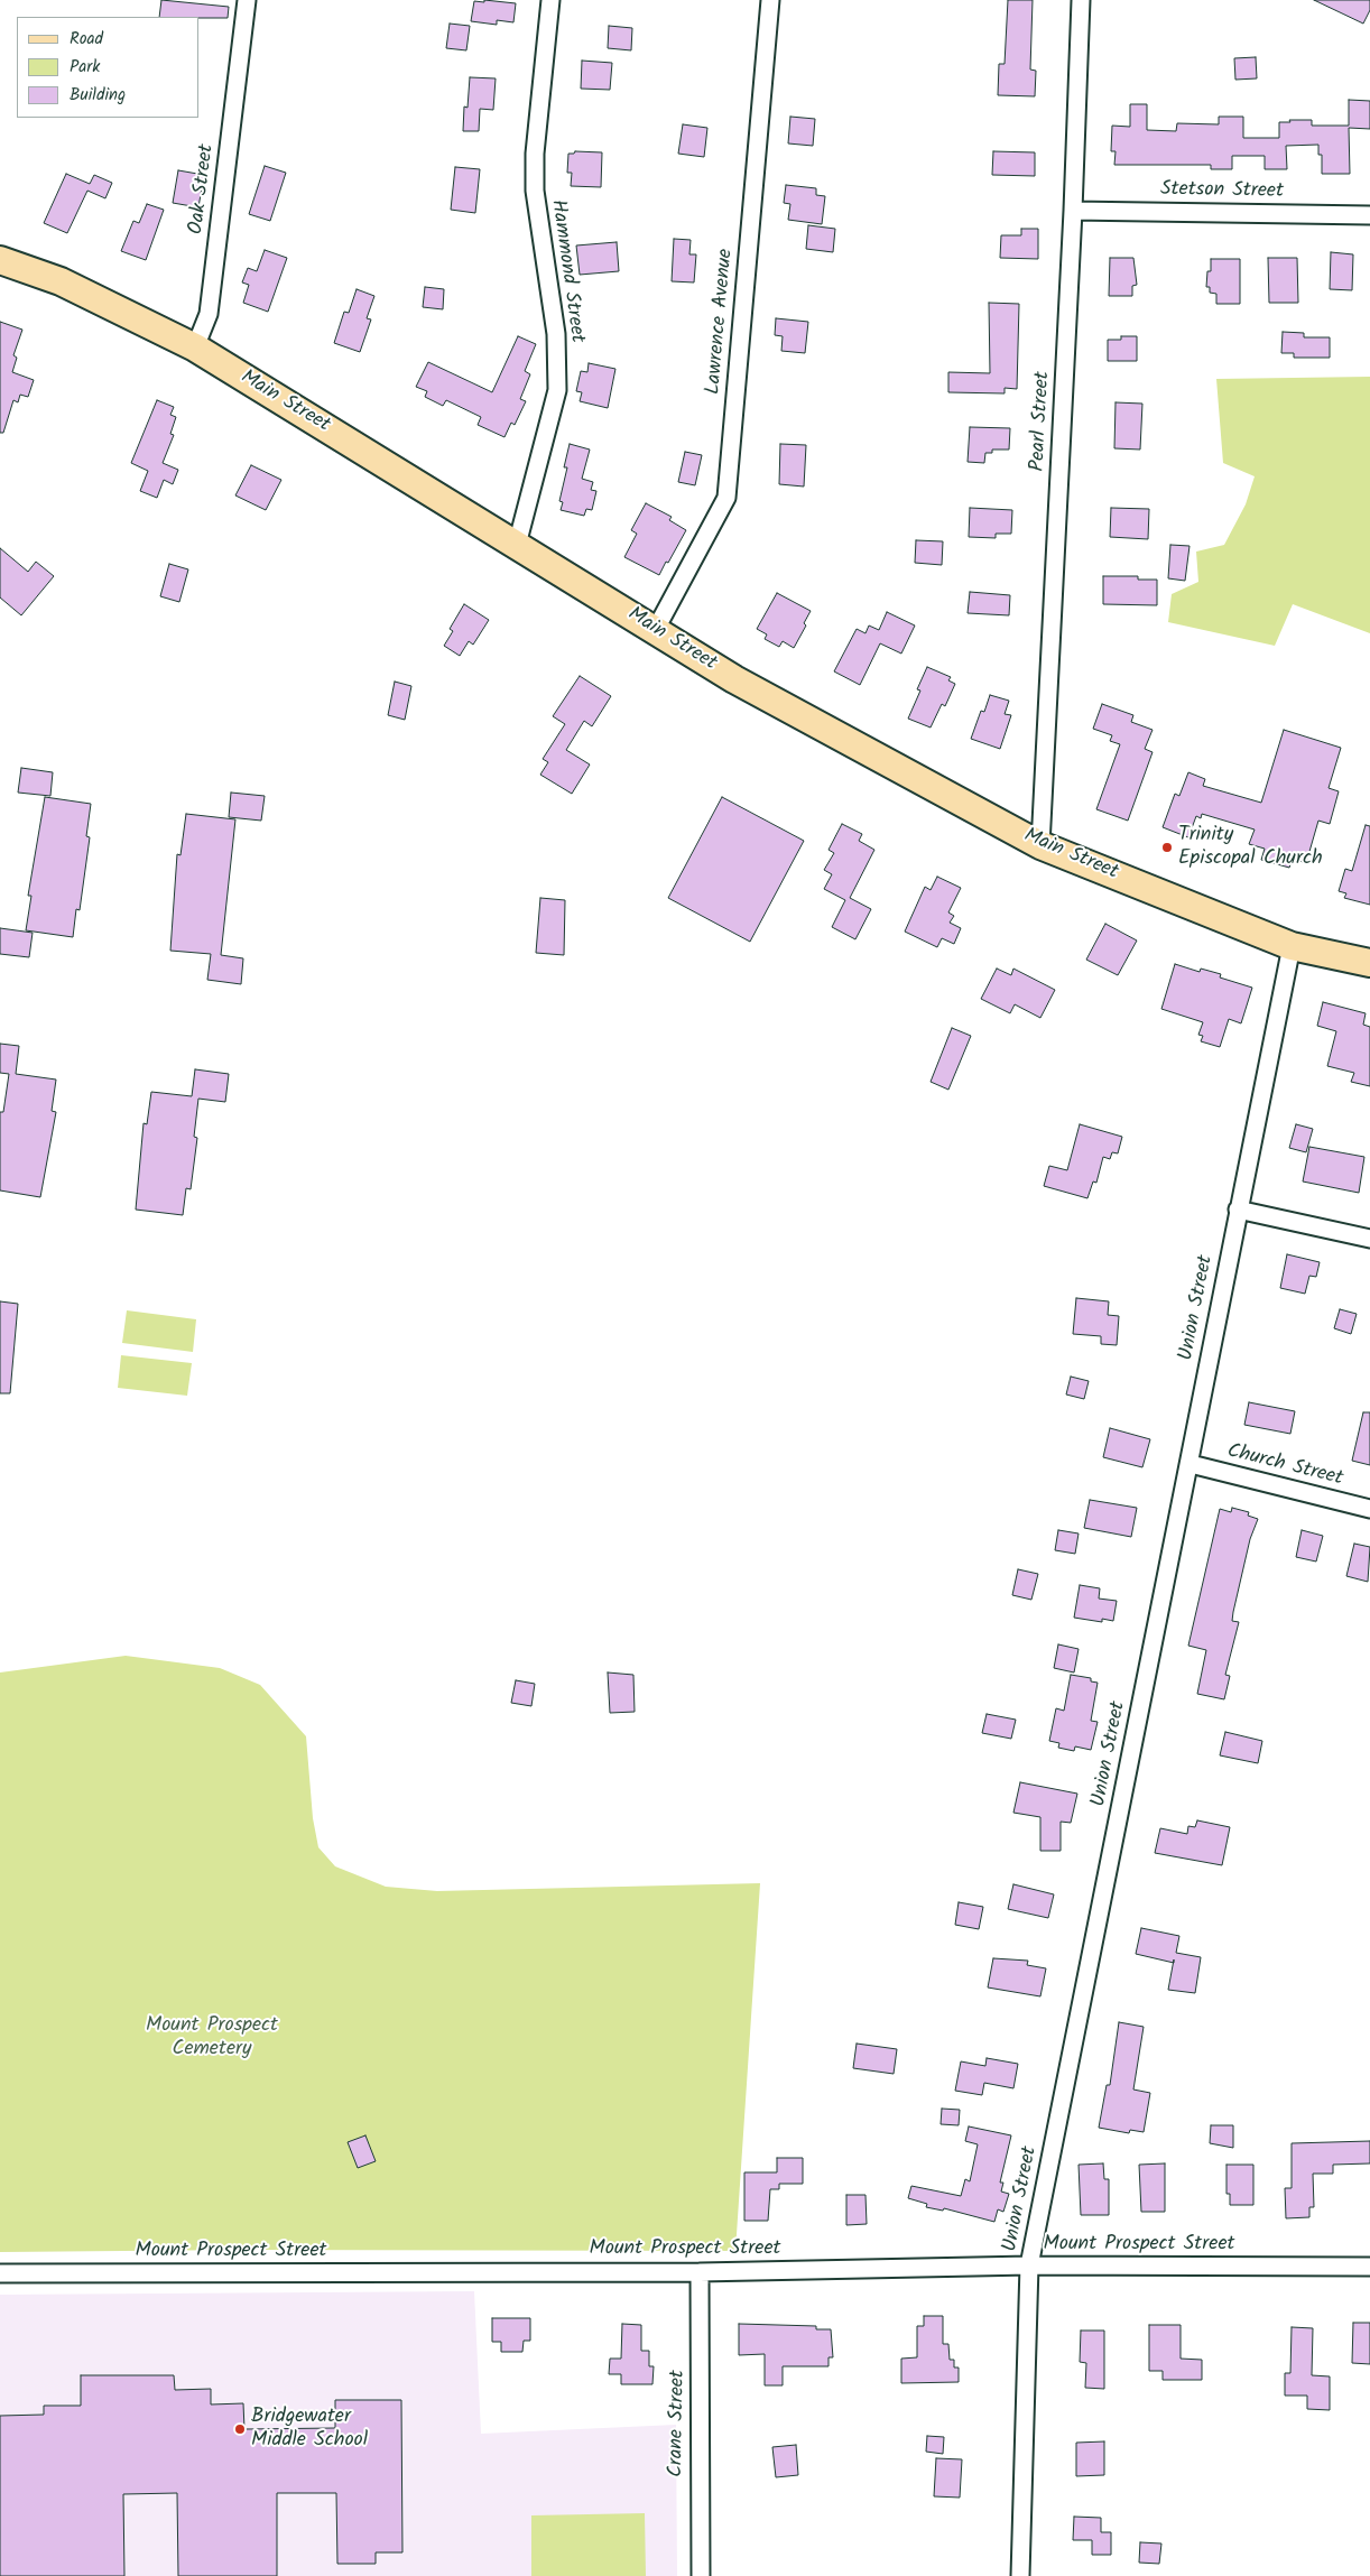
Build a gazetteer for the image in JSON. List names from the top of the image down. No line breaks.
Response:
{"streets":{"main road":["Main Street"],"street":["Oak Street","Stetson Street","Hammond Street","Lawrence Avenue","Pearl Street","Union Street","Church Street","Mount Prospect Street","Crane Street"]},"crossings":[["Oak Street","Main Street"],["Stetson Street","Pearl Street"],["Hammond Street","Main Street"],["Lawrence Avenue","Main Street"],["Main Street","Pearl Street"],["Main Street","Union Street"],["Union Street","Church Street"],["Union Street","Mount Prospect Street"],["Mount Prospect Street","Crane Street"]],"parks":["Mount Prospect Cemetery"],"places":["Trinity Episcopal Church","Bridgewater Middle School"],"legend":["Road","Park","Building"]}
